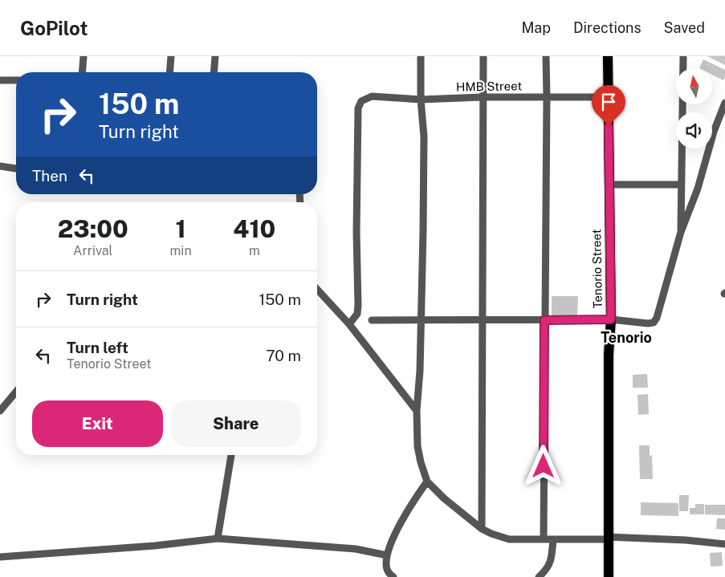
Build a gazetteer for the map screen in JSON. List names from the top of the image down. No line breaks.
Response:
{"streets":{"main road":["Tenorio Street"],"street":["HMB Street"]},"crossings":[["HMB Street","Tenorio Street"]],"districts":["Tenorio"],"north":"top","page":{"header":"GoPilot","nav":["Map","Directions","Saved"],"turn":["150 m","Turn right"],"then":"Then","eta":["23:00","Arrival","1","min","410","m"],"list":[{"name":"Turn right","value":"150 m"},{"name":"Turn left","note":"Tenorio Street","value":"70 m"}],"buttons":["Exit","Share"]}}
